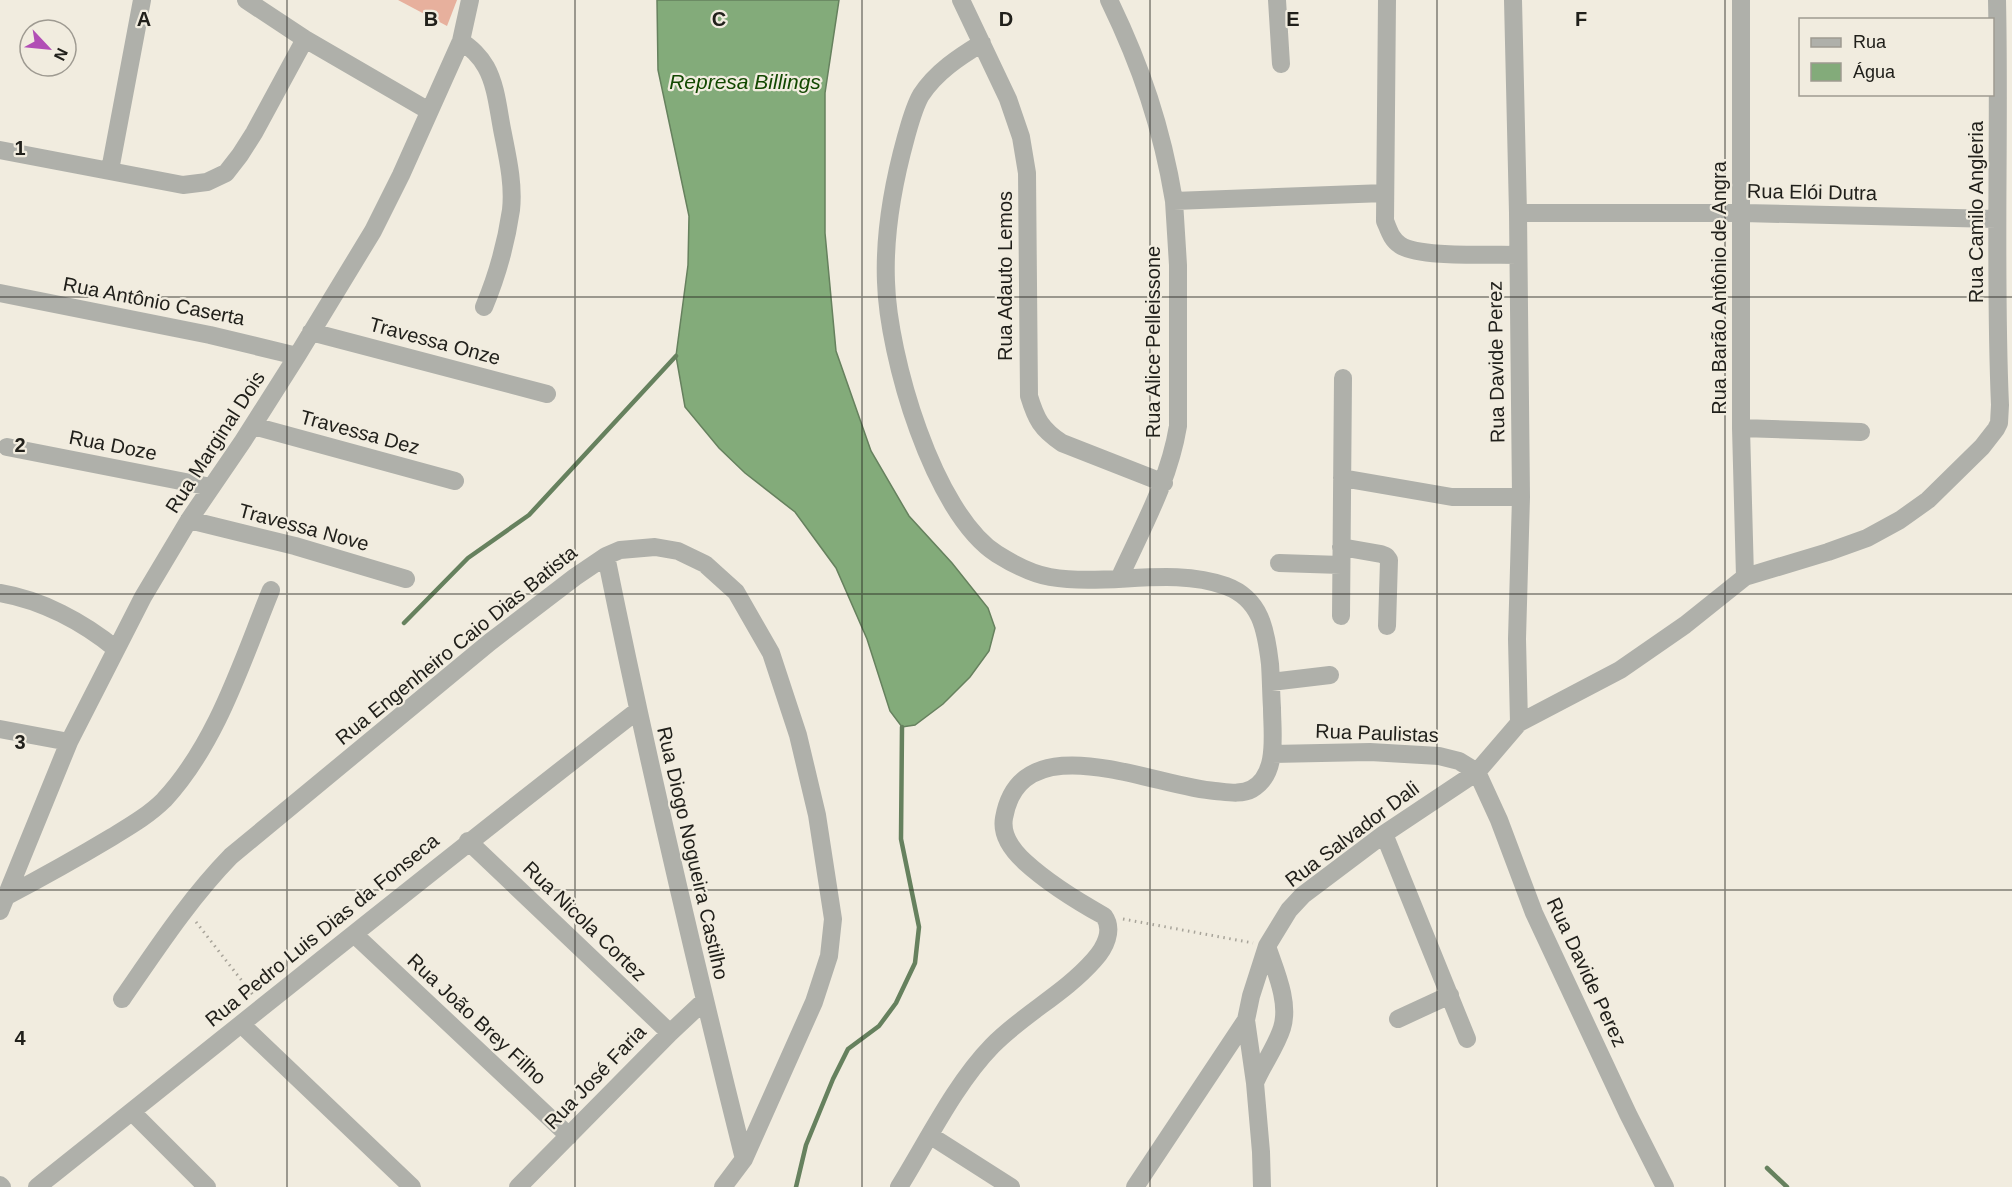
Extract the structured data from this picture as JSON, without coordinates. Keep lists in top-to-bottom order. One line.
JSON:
{"streets":{"street":["Rua Elói Dutra","Rua Camilo Angleria","Rua Adauto Lemos","Rua Barão Antônio de Angra","Rua Antônio Caserta","Travessa Onze","Rua Alice Pelleissone","Rua Davide Perez","Travessa Dez","Rua Marginal Dois","Rua Doze","Travessa Nove","Rua Engenheiro Caio Dias Batista","Rua Paulistas","Rua Salvador Dali","Rua Diogo Nogueira Castilho","Rua Nicola Cortez","Rua Pedro Luis Dias da Fonseca","Rua João Brey Filho","Rua José Faria"]},"crossings":[["Rua Elói Dutra","Rua Camilo Angleria"],["Rua Elói Dutra","Rua Barão Antônio de Angra"],["Rua Elói Dutra","Rua Davide Perez"],["Rua Camilo Angleria","Rua Barão Antônio de Angra"],["Rua Adauto Lemos","Rua Alice Pelleissone"],["Rua Antônio Caserta","Rua Marginal Dois"],["Travessa Onze","Rua Marginal Dois"],["Rua Davide Perez","Rua Paulistas"],["Rua Davide Perez","Rua Salvador Dali"],["Travessa Dez","Rua Marginal Dois"],["Rua Marginal Dois","Rua Doze"],["Rua Marginal Dois","Travessa Nove"],["Rua Engenheiro Caio Dias Batista","Rua Diogo Nogueira Castilho"],["Rua Paulistas","Rua Salvador Dali"],["Rua Diogo Nogueira Castilho","Rua Pedro Luis Dias da Fonseca"],["Rua Diogo Nogueira Castilho","Rua José Faria"],["Rua Nicola Cortez","Rua Pedro Luis Dias da Fonseca"],["Rua Nicola Cortez","Rua José Faria"],["Rua Pedro Luis Dias da Fonseca","Rua João Brey Filho"],["Rua João Brey Filho","Rua José Faria"]],"water":["Represa Billings"],"legend":["Rua","Água"],"north":"bottom right","grid":{"columns":["A","B","C","D","E","F"],"rows":["1","2","3","4"]}}
